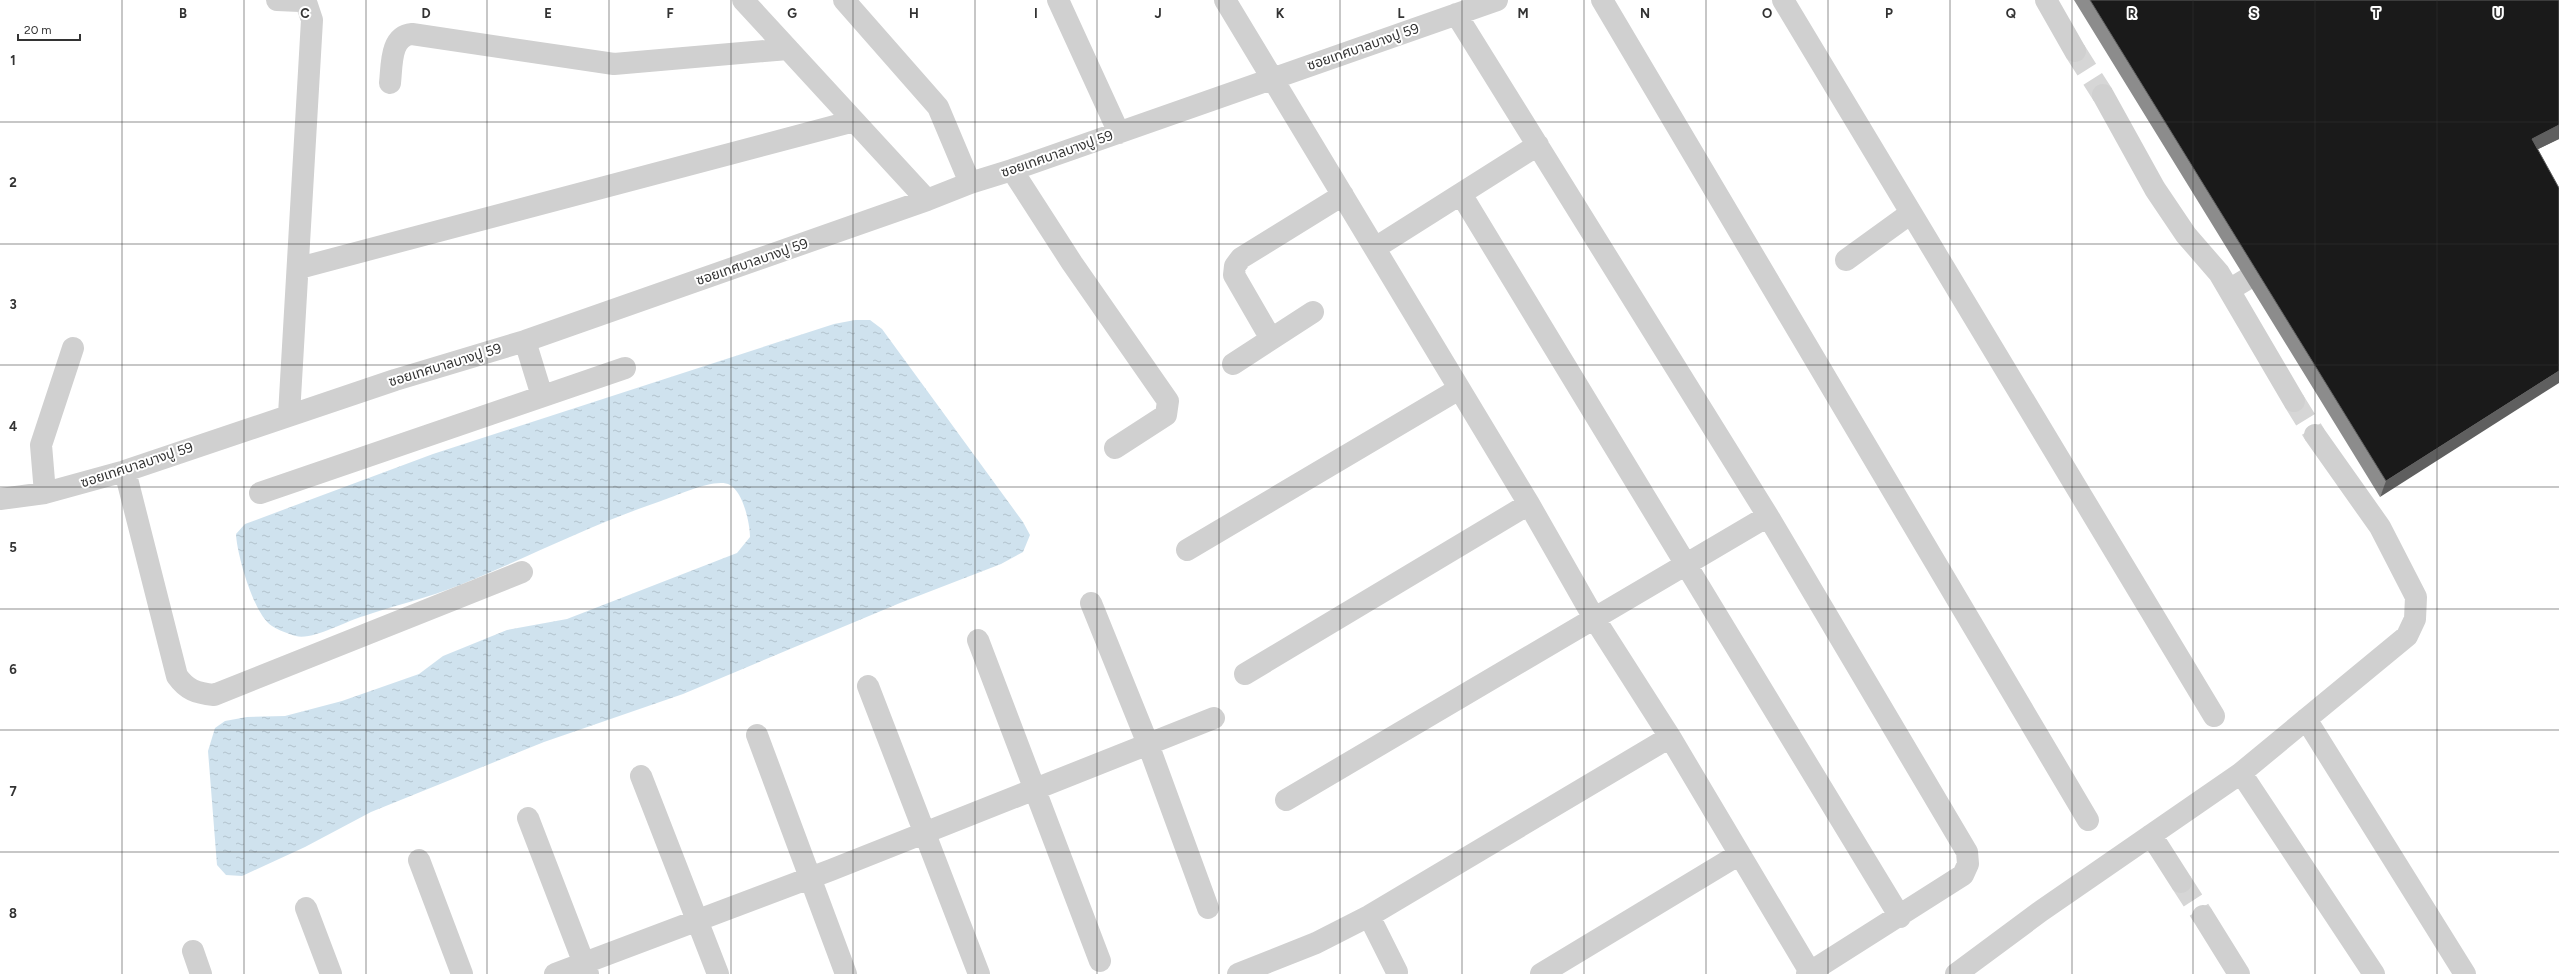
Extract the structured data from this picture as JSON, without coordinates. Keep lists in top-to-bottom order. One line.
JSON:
{"streets":{"street":["ซอยเทศบาลบางปู 59"]},"scale_bar":"20 m","grid":{"columns":["B","C","D","E","F","G","H","I","J","K","L","M","N","O","P","Q","R","S","T","U"],"rows":["1","2","3","4","5","6","7","8"]}}
